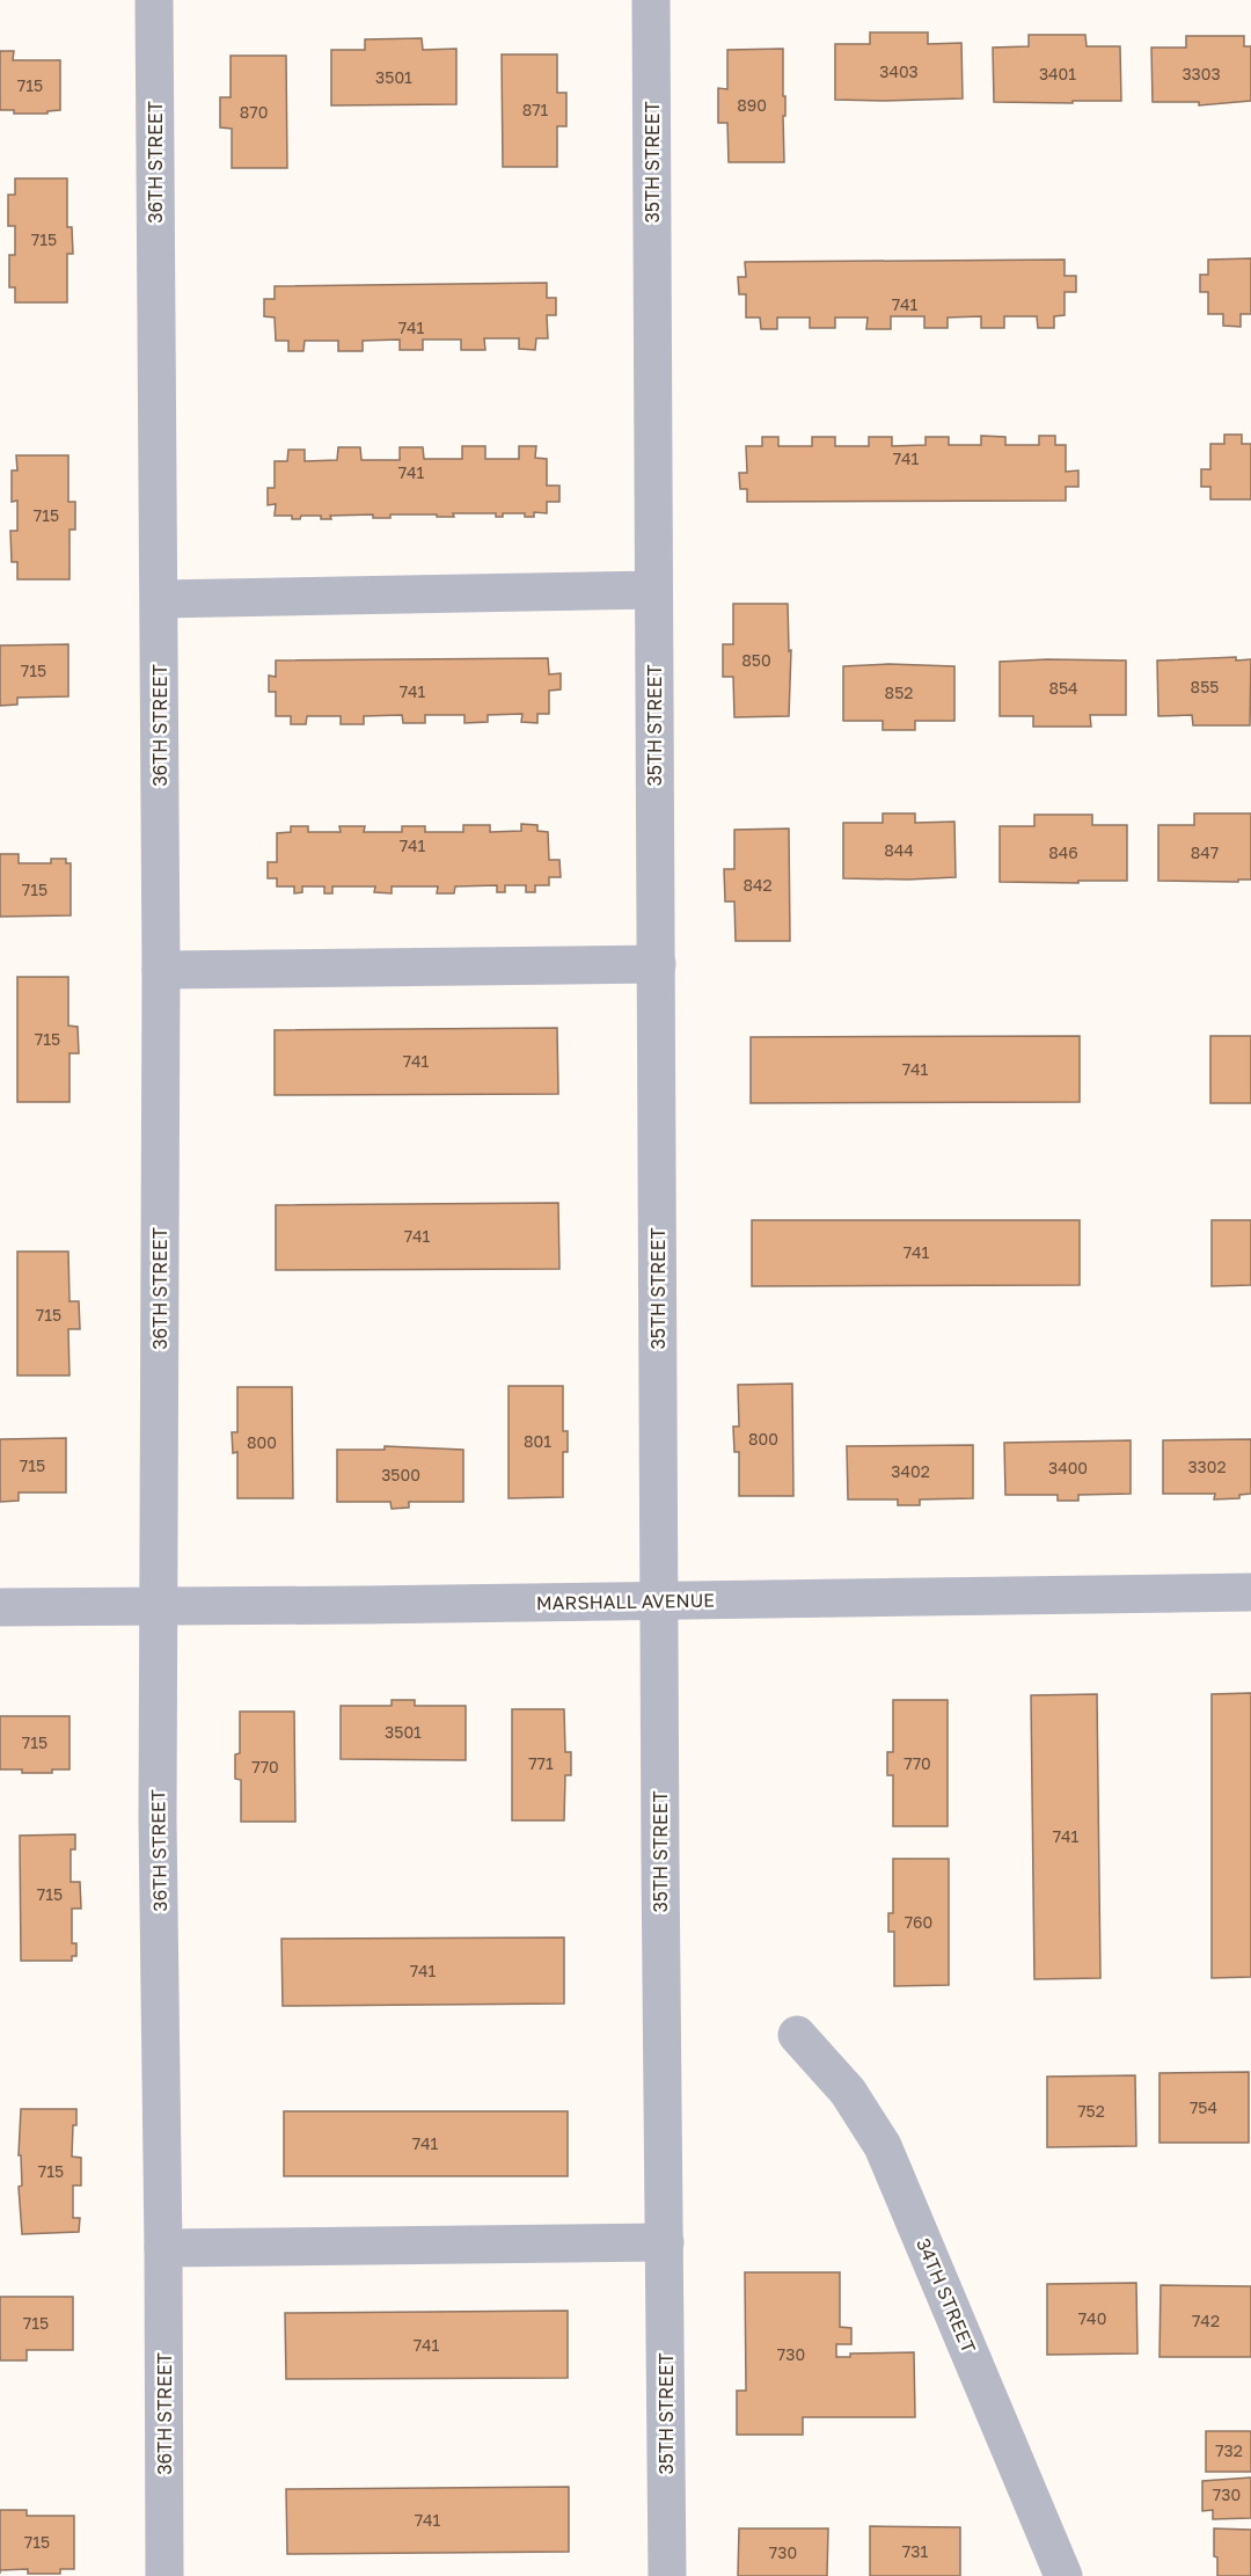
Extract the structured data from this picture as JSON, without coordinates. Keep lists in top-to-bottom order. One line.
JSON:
{"streets":{"street":["36TH STREET","35TH STREET","MARSHALL AVENUE","34TH STREET"]},"crossings":[["36TH STREET","MARSHALL AVENUE"],["35TH STREET","MARSHALL AVENUE"]],"house_numbers":["3403","3401","3303","3501","715","890","871","870","715","741","741","741","741","715","850","715","855","854","741","852","741","844","846","847","842","715","715","741","741","741","741","715","800","801","800","715","3302","3400","3402","3500","3501","715","771","770","770","741","715","760","741","754","752","741","715","740","742","715","741","730","732","730","741","715","731","730"]}
